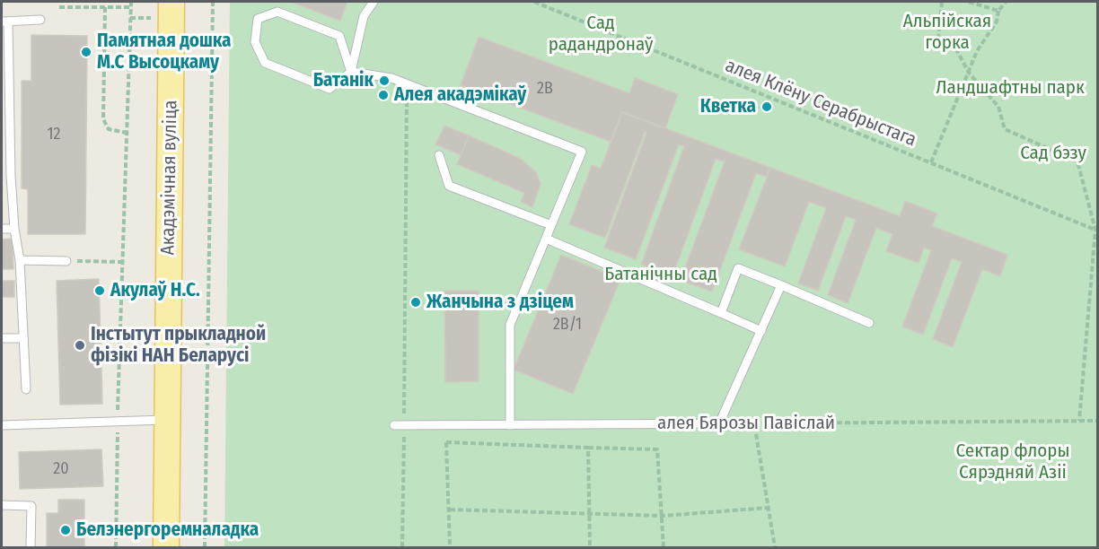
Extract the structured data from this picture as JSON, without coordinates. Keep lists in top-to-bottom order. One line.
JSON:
{"streets":{"main road":["Акадэмічная вуліца"],"lane":["алея Бярозы Павіслай"],"path":["алея Клёну Серабрыстага"]},"parks":["Альпійская горка","Сад радандронаў","Ландшафтны парк","Сад бэзу","Батанічны сад","Сектар флоры Сярэдняй Азіі"],"places":["Памятная дошка М.С Высоцкаму","Батанік","Алея акадэмікаў","Кветка","Акулаў Н.С.","Жанчына з дзіцем","Інстытут прыкладной фізікі НАН Беларусі","Белэнергоремналадка"],"house_numbers":["2В","12","2В/1","20"]}
